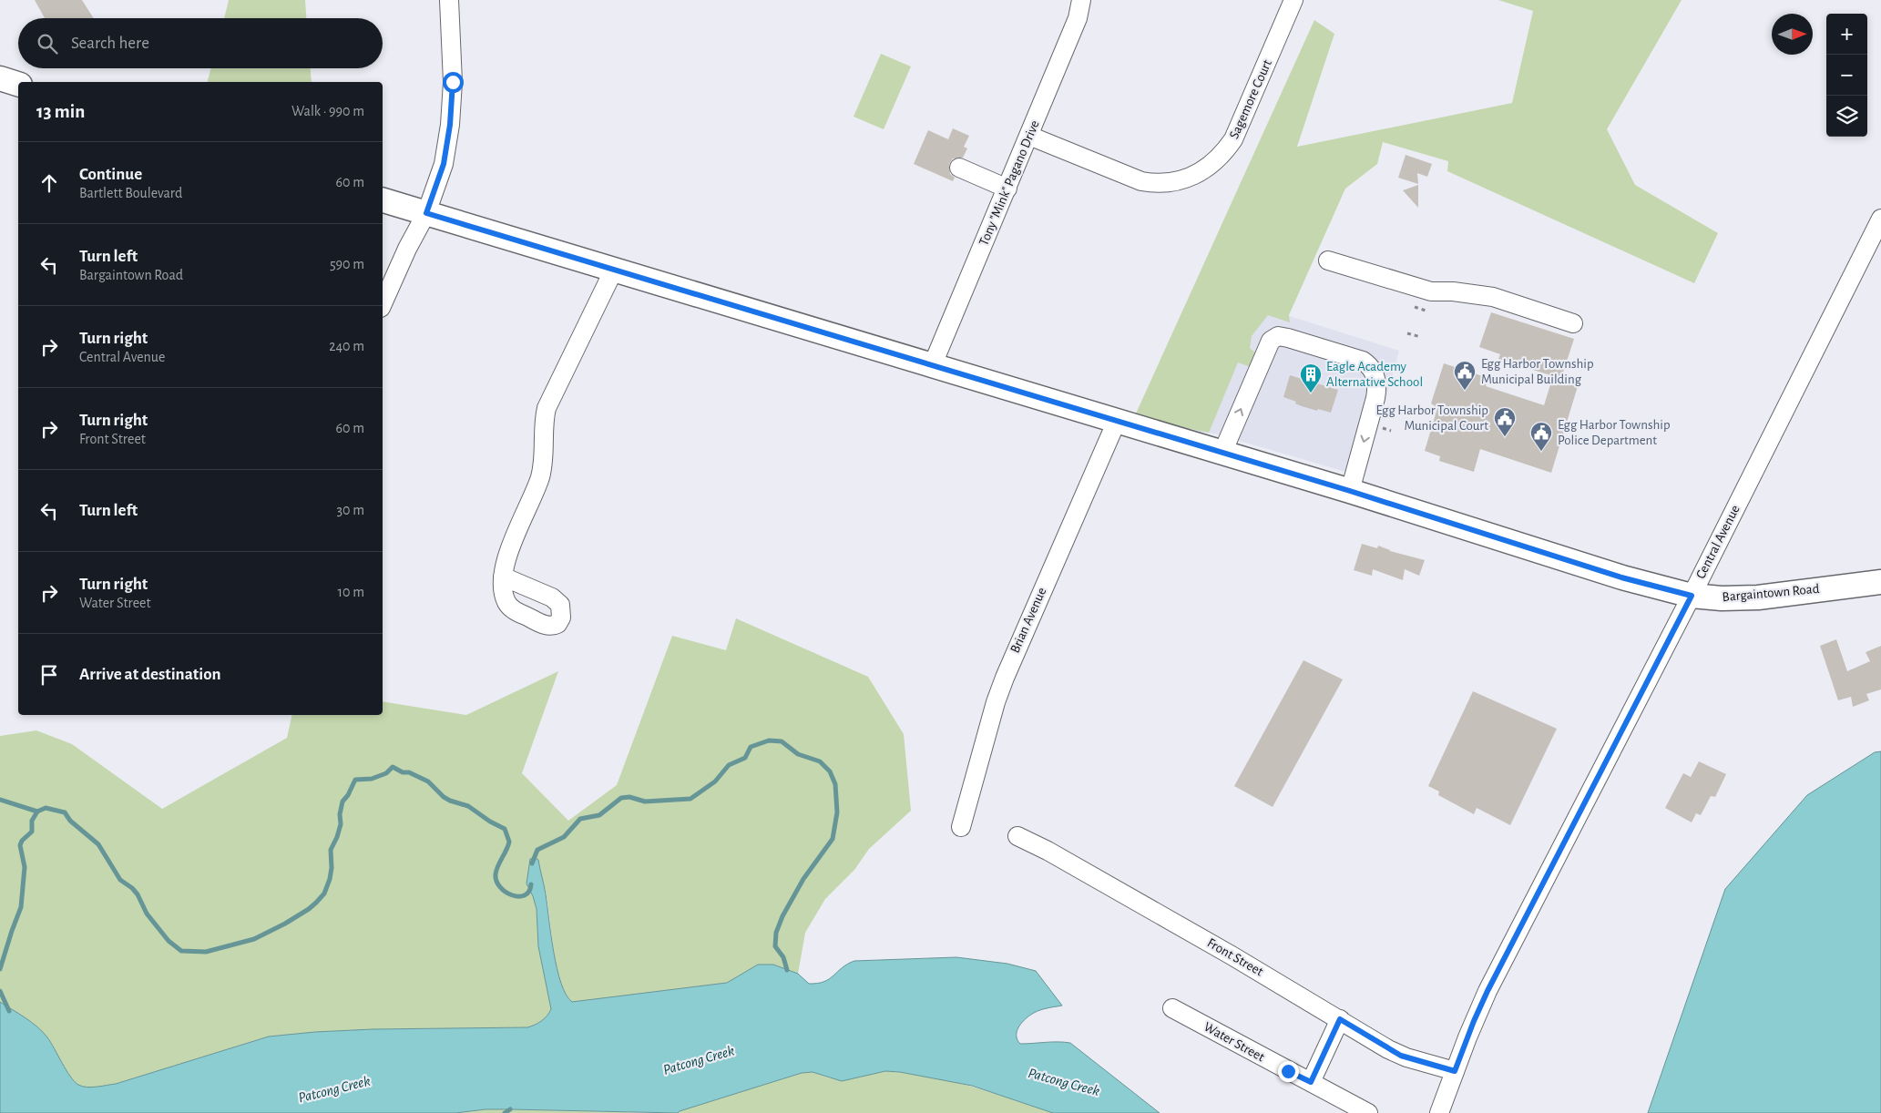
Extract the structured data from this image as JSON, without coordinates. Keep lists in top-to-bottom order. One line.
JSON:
{"streets":{"main road":["Bargaintown Road"],"street":["Sagemore Court","Tony \"Mink\" Pagano Drive","Central Avenue","Brian Avenue","Front Street","Water Street"]},"crossings":[["Sagemore Court","Tony \"Mink\" Pagano Drive"],["Tony \"Mink\" Pagano Drive","Bargaintown Road"],["Central Avenue","Bargaintown Road"],["Central Avenue","Front Street"],["Bargaintown Road","Brian Avenue"]],"water":["Patcong Creek"],"places":{"public building":["Egg Harbor Township Municipal Building","Egg Harbor Township Municipal Court","Egg Harbor Township Police Department"],"building":["Eagle Academy Alternative School"]},"north":"right","page":{"map_buttons":["+","−"],"search":"Search here","heading":["13 min","Walk · 990 m"],"list":[["Continue","Bartlett Boulevard","60 m"],["Turn left","Bargaintown Road","590 m"],["Turn right","Central Avenue","240 m"],["Turn right","Front Street","60 m"],["Turn left","30 m"],["Turn right","Water Street","10 m"],"Arrive at destination"]}}
